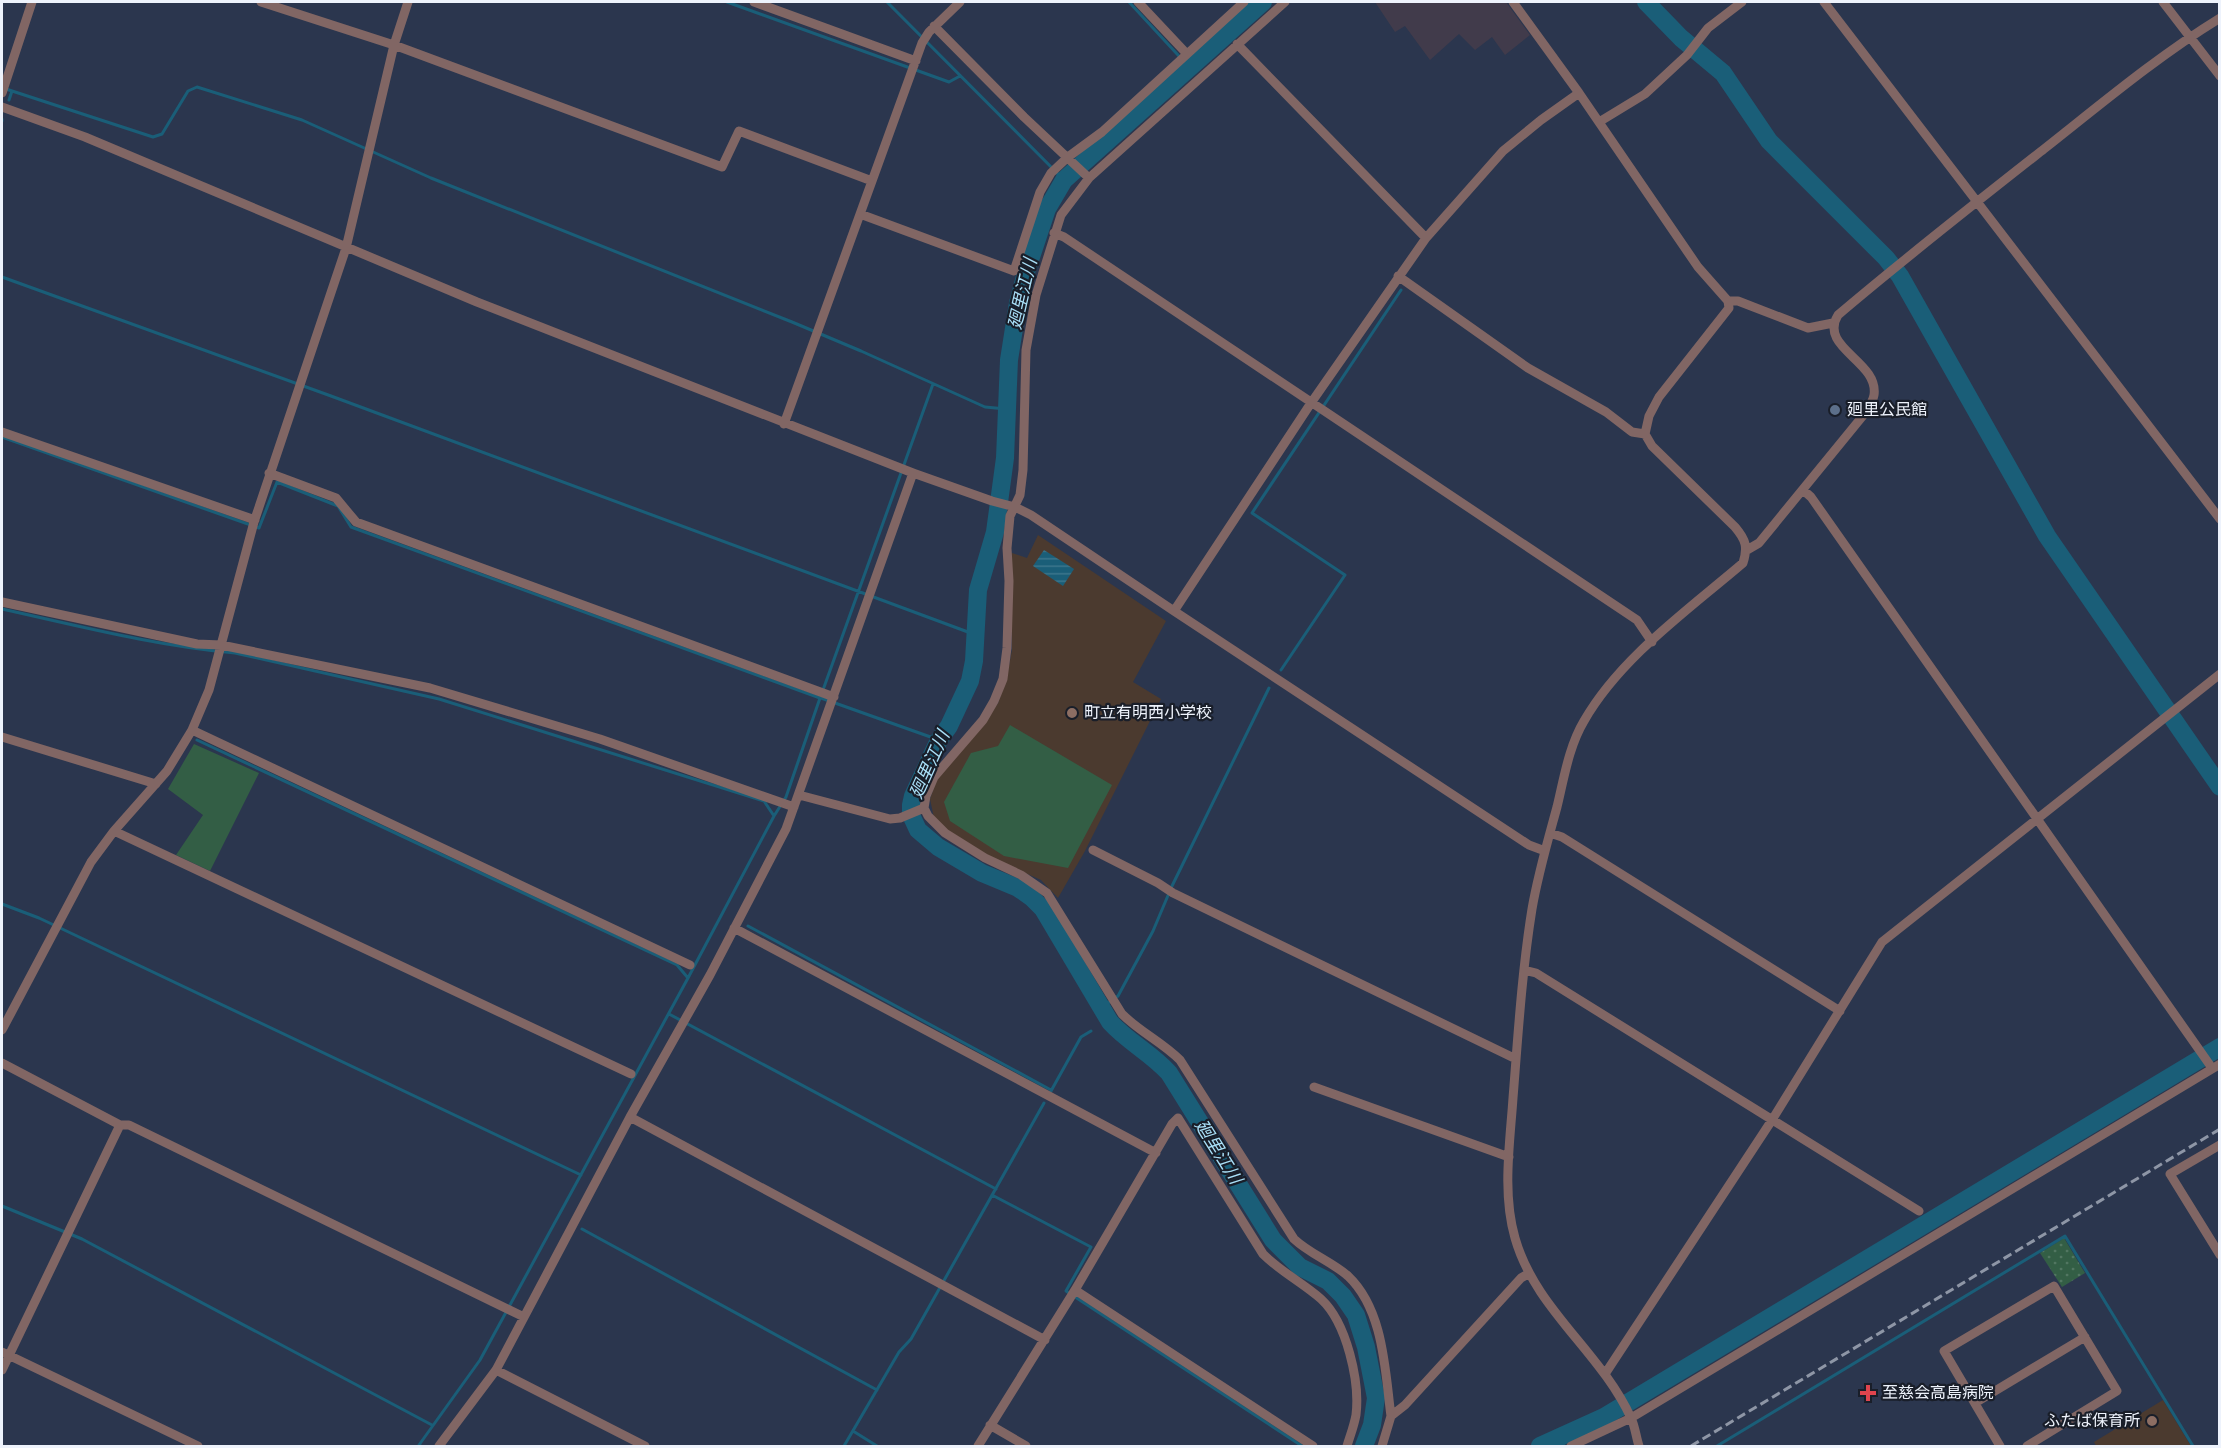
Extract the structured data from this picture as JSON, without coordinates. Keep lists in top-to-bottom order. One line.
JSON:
{"water":["廻里江川"],"places":{"other":["廻里公民館","町立有明西小学校","ふたば保育所"],"health":["至慈会高島病院"]}}
